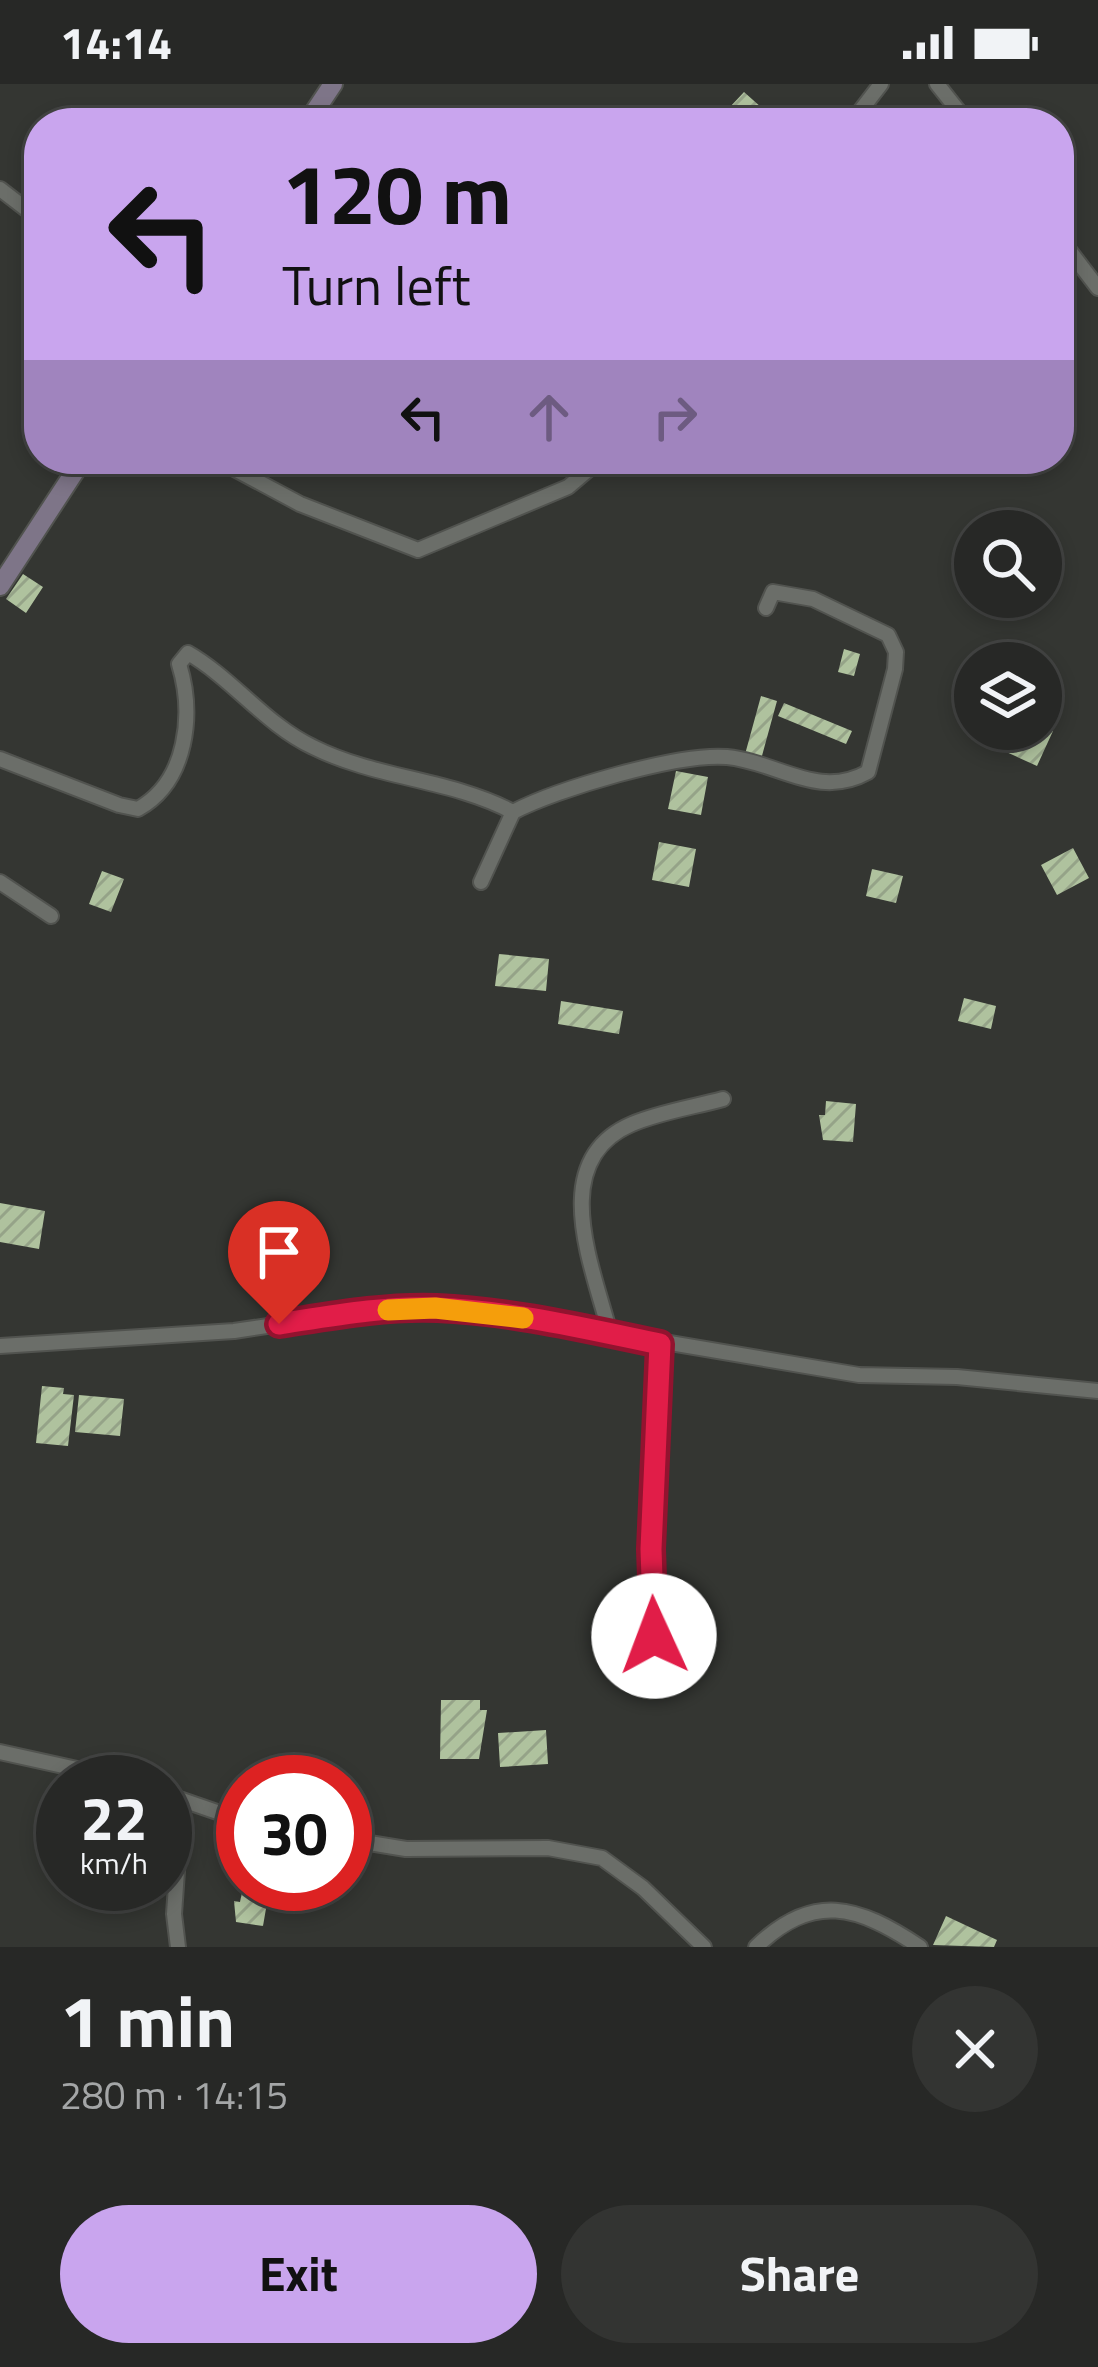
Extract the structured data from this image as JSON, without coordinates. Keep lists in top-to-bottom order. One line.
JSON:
{"page":{"status":"14:14","turn":["120 m","Turn left"],"speed":"22 km/h","limit":"30","heading":["1 min","280 m · 14:15"],"buttons":["Exit","Share"]}}
